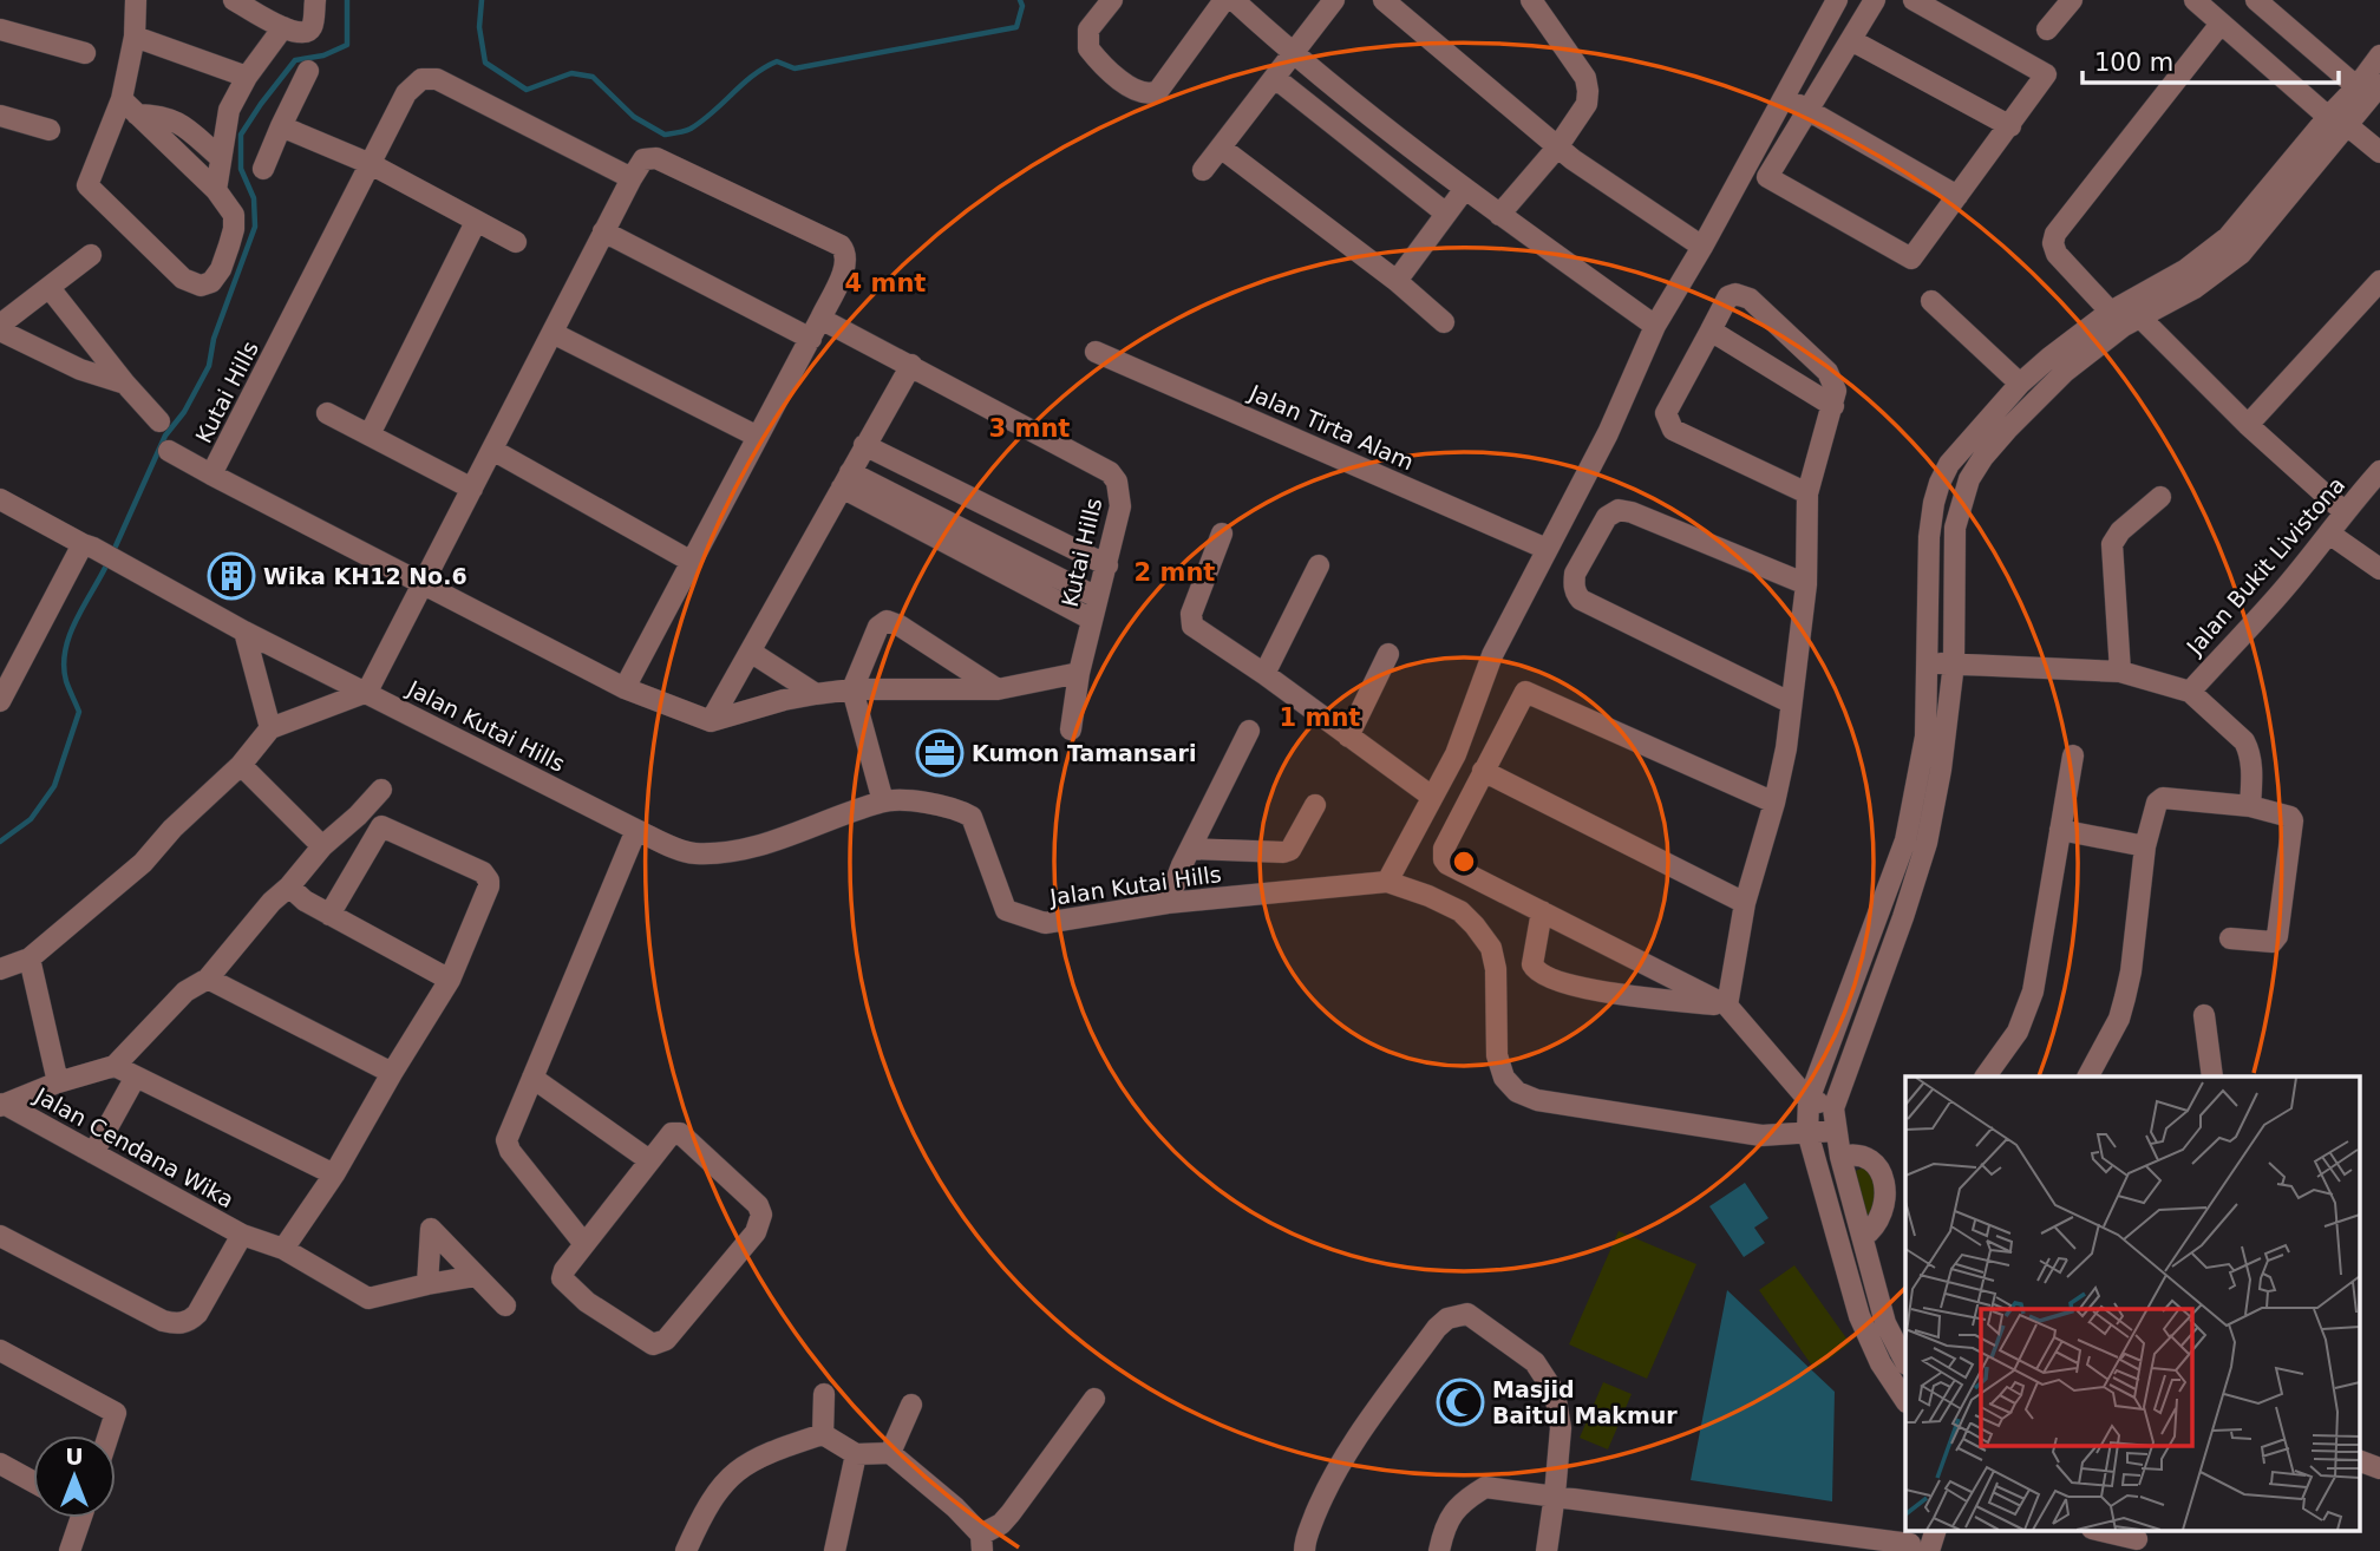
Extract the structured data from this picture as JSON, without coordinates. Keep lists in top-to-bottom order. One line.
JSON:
{"streets":{"street":["Kutai Hills","Jalan Tirta Alam","Jalan Bukit Livistona","Jalan Kutai Hills","Jalan Cendana Wika"]},"places":{"building":["Wika KH12 No.6"],"office":["Kumon Tamansari"],"mosque":["Masjid Baitul Makmur"]},"scale_bar":"100 m","north":"top","rings":["4 mnt","3 mnt","2 mnt","1 mnt"]}
